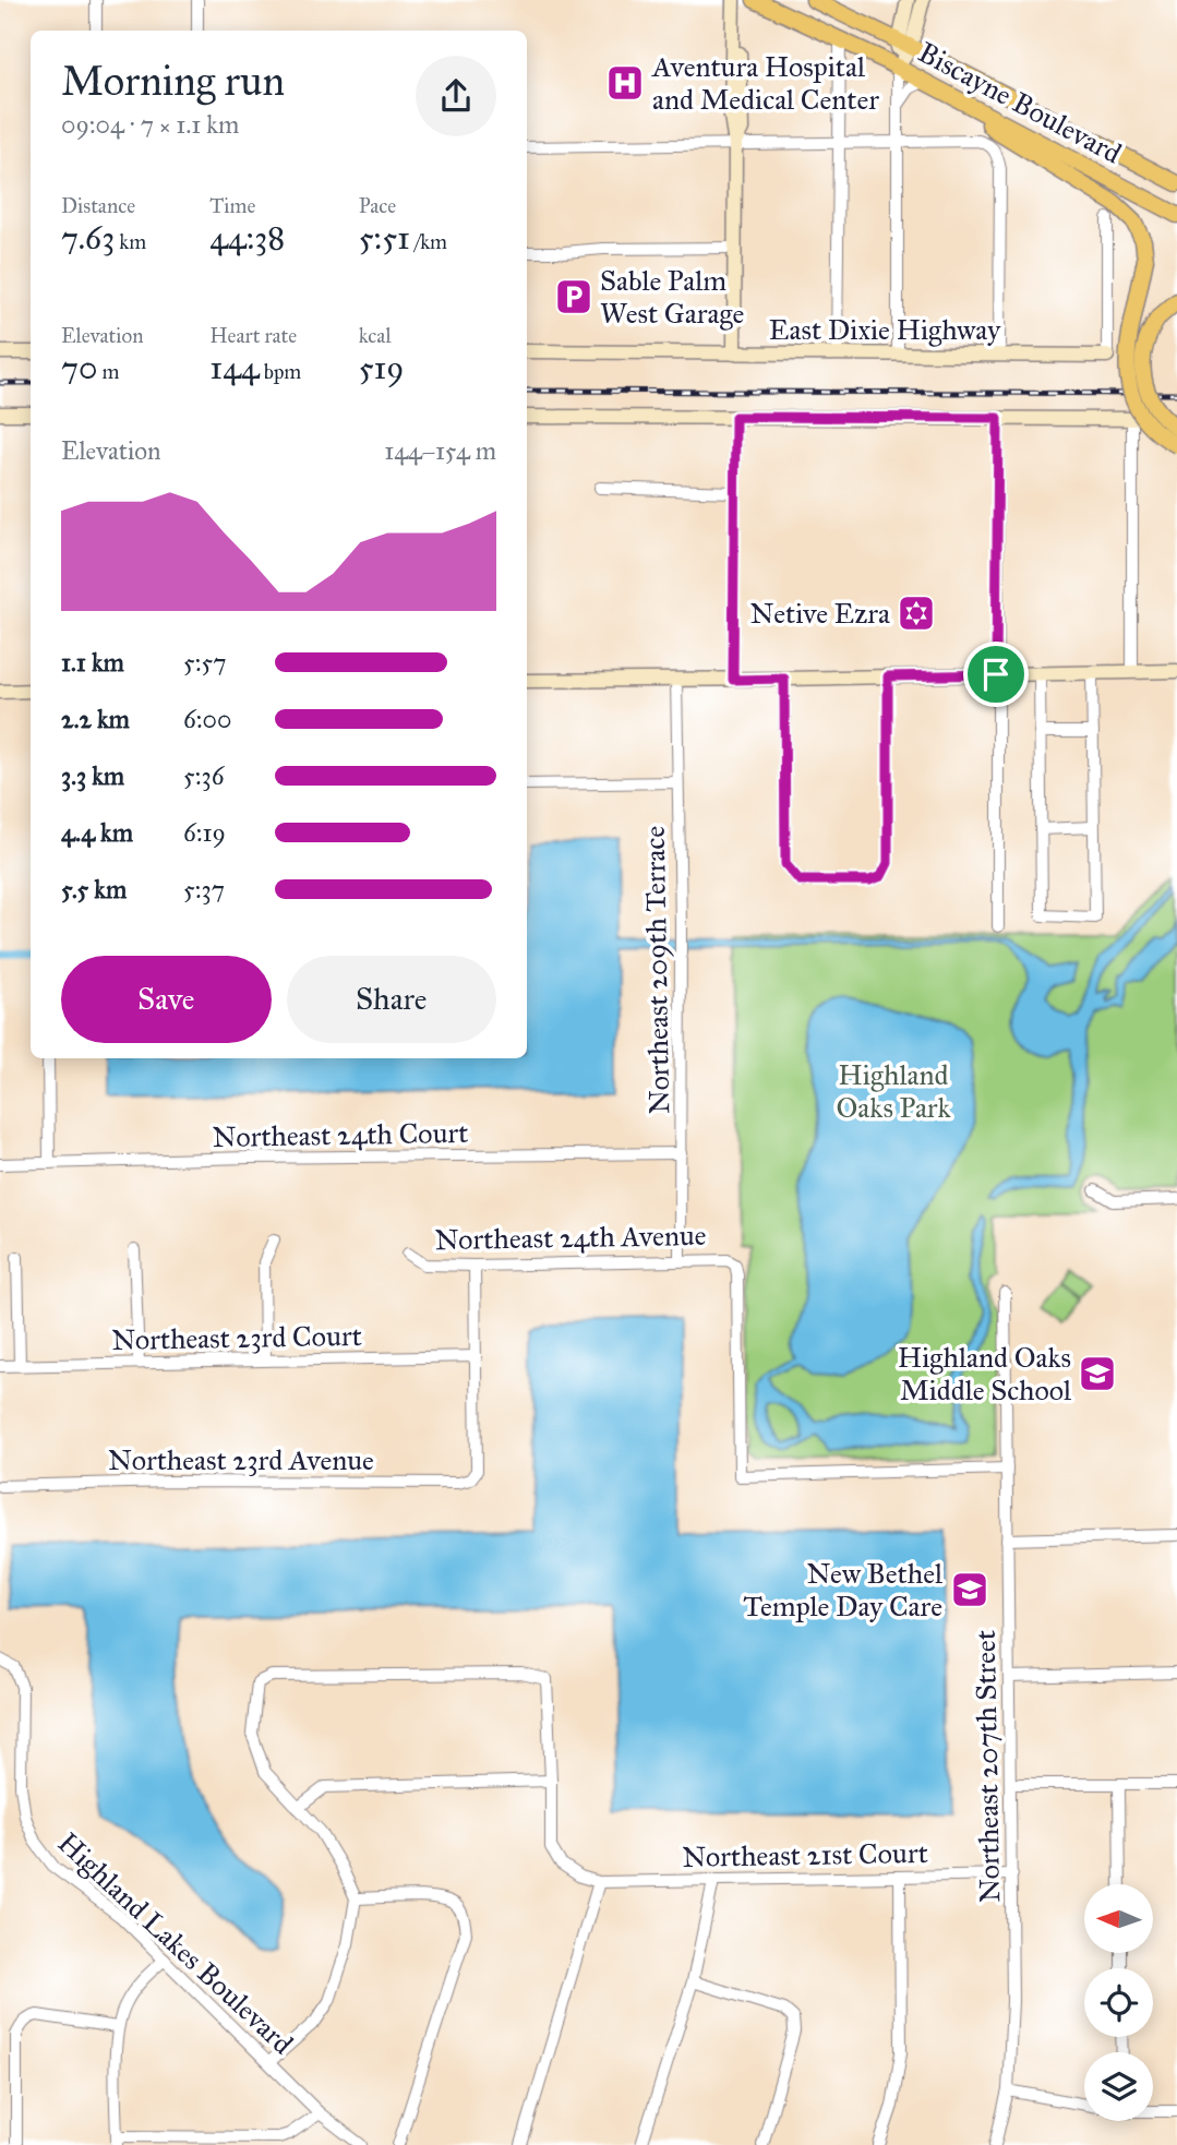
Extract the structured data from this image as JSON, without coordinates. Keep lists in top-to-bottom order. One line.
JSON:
{"streets":{"main road":["Biscayne Boulevard"],"street":["East Dixie Highway","Northeast 209th Terrace","Northeast 24th Court","Northeast 24th Avenue","Northeast 23rd Court","Northeast 23rd Avenue","Northeast 207th Street","Northeast 21st Court","Highland Lakes Boulevard"]},"crossings":[["Northeast 209th Terrace","Northeast 24th Court"],["Northeast 209th Terrace","Northeast 24th Avenue"],["Northeast 24th Avenue","Northeast 207th Street"],["Northeast 23rd Court","Northeast 23rd Avenue"],["Northeast 207th Street","Northeast 21st Court"]],"parks":["Highland Oaks Park"],"places":{"hospital":["Aventura Hospital and Medical Center"],"parking":["Sable Palm West Garage"],"synagogue":["Netive Ezra"],"school or university":["Highland Oaks Middle School","New Bethel Temple Day Care"]},"north":"left","page":{"heading":["Morning run","09:04 · 7 × 1.1 km"],"stats":[["Distance","7.63 km"],["Time","44:38"],["Pace","5:51 /km"],["Elevation","70 m"],["Heart rate","144 bpm"],["kcal","519"]],"chart":["Elevation","144–154 m"],"list":[{"name":"1.1 km","note":"5:57"},{"name":"2.2 km","note":"6:00"},{"name":"3.3 km","note":"5:36"},{"name":"4.4 km","note":"6:19"},{"name":"5.5 km","note":"5:37"}],"buttons":["Save","Share"]}}
